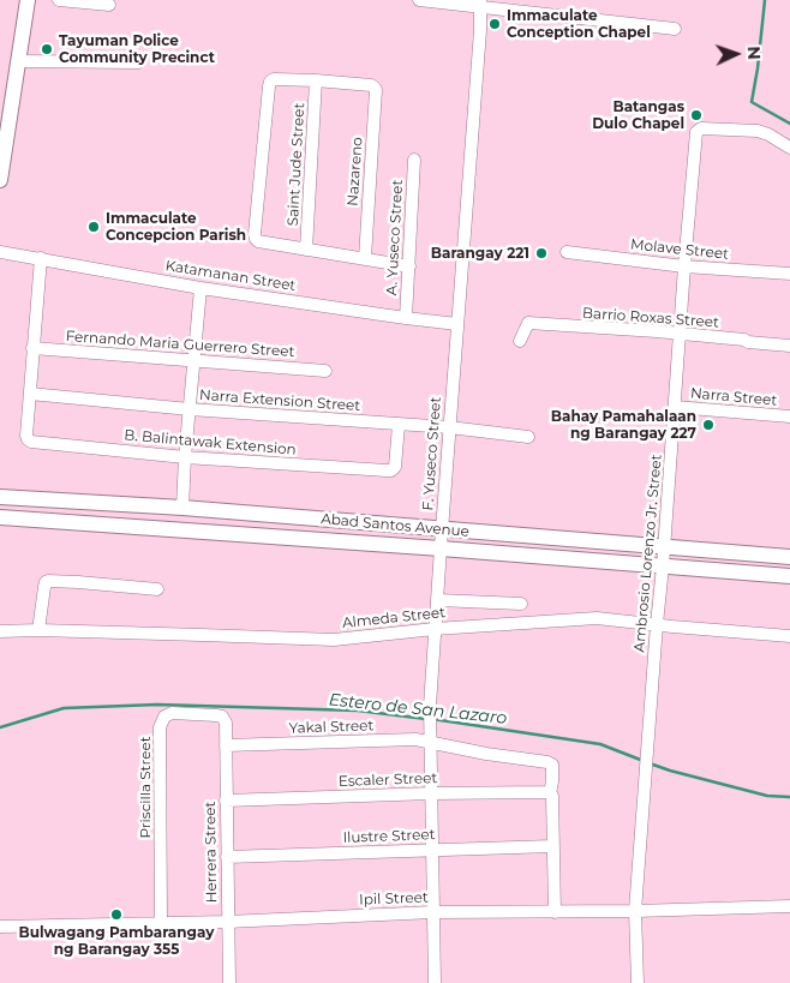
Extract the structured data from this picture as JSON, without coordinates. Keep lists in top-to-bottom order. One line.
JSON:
{"streets":{"main road":["Abad Santos Avenue"],"street":["Saint Jude Street","Nazareno","A. Yuseco Street","Molave Street","Katamanan Street","Barrio Roxas Street","Fernando Maria Guerrero Street","Narra Street","Narra Extension Street","B. Balintawak Extension","F. Yuseco Street","Ambrosio Lorenzo Jr. Street","Almeda Street","Yakal Street","Escaler Street","Priscilla Street","Ilustre Street","Herrera Street","Ipil Street"]},"crossings":[["Saint Jude Street","Nazareno"],["A. Yuseco Street","Katamanan Street"],["Molave Street","Ambrosio Lorenzo Jr. Street"],["Katamanan Street","F. Yuseco Street"],["Barrio Roxas Street","Ambrosio Lorenzo Jr. Street"],["Narra Street","Ambrosio Lorenzo Jr. Street"],["Narra Extension Street","B. Balintawak Extension"],["Narra Extension Street","F. Yuseco Street"],["F. Yuseco Street","Abad Santos Avenue"],["F. Yuseco Street","Almeda Street"],["F. Yuseco Street","Yakal Street"],["F. Yuseco Street","Escaler Street"],["F. Yuseco Street","Ilustre Street"],["F. Yuseco Street","Ipil Street"],["Abad Santos Avenue","Ambrosio Lorenzo Jr. Street"],["Ambrosio Lorenzo Jr. Street","Almeda Street"],["Ambrosio Lorenzo Jr. Street","Ipil Street"],["Yakal Street","Escaler Street"],["Yakal Street","Herrera Street"],["Escaler Street","Herrera Street"],["Priscilla Street","Herrera Street"],["Priscilla Street","Ipil Street"],["Ilustre Street","Herrera Street"],["Herrera Street","Ipil Street"]],"water":["Estero de San Lazaro"],"places":["Immaculate Conception Chapel","Tayuman Police Community Precinct","Batangas Dulo Chapel","Immaculate Concepcion Parish","Barangay 221","Bahay Pamahalaan ng Barangay 227","Bulwagang Pambarangay ng Barangay 355"],"north":"right"}
